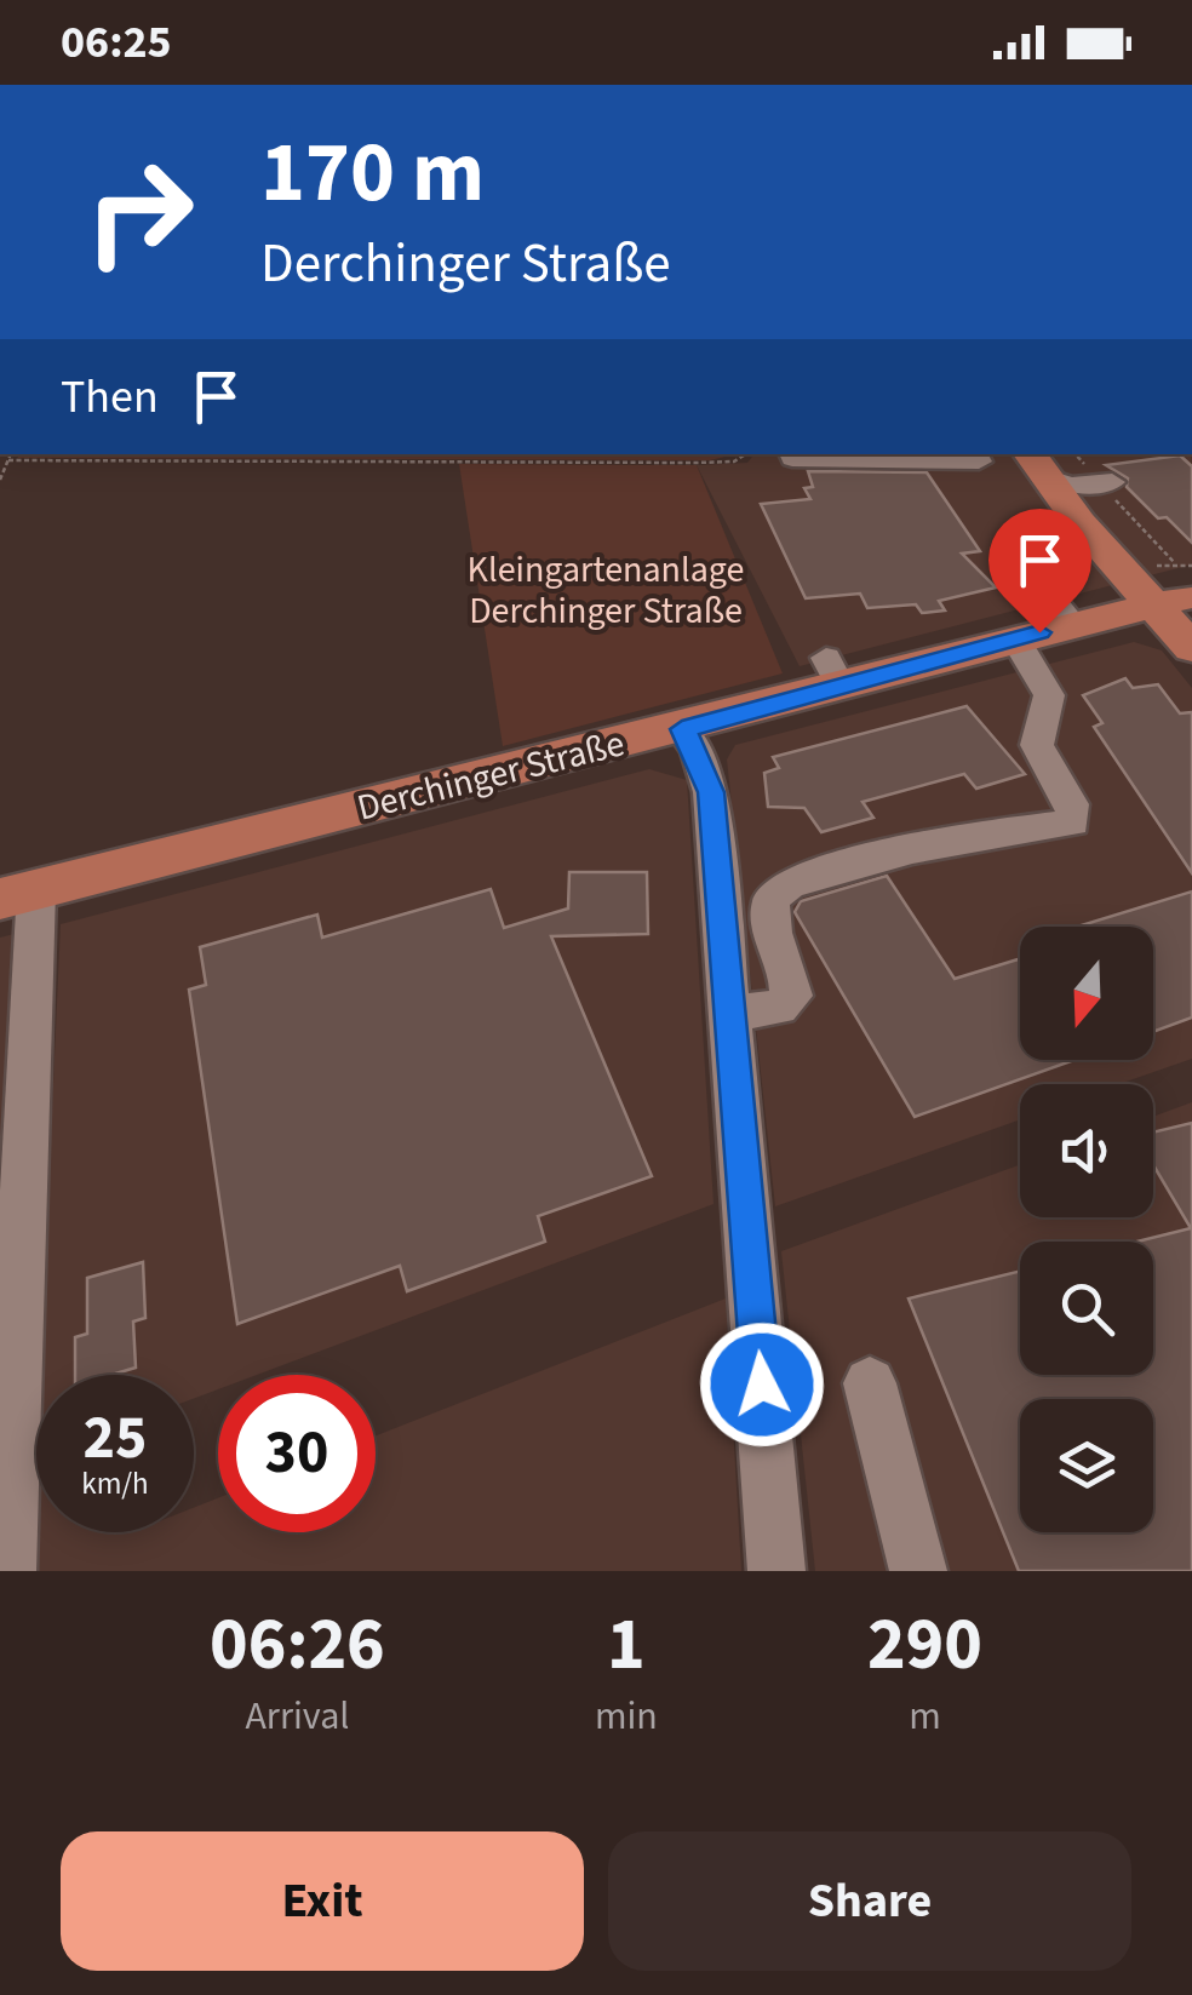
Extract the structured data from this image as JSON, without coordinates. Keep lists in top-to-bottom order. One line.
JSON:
{"streets":{"main road":["Derchinger Straße"]},"parks":["Kleingartenanlage Derchinger Straße"],"north":"bottom","page":{"status":"06:25","turn":["170 m","Derchinger Straße"],"then":"Then","speed":"25 km/h","limit":"30","eta":["06:26","Arrival","1","min","290","m"],"buttons":["Exit","Share"]}}
